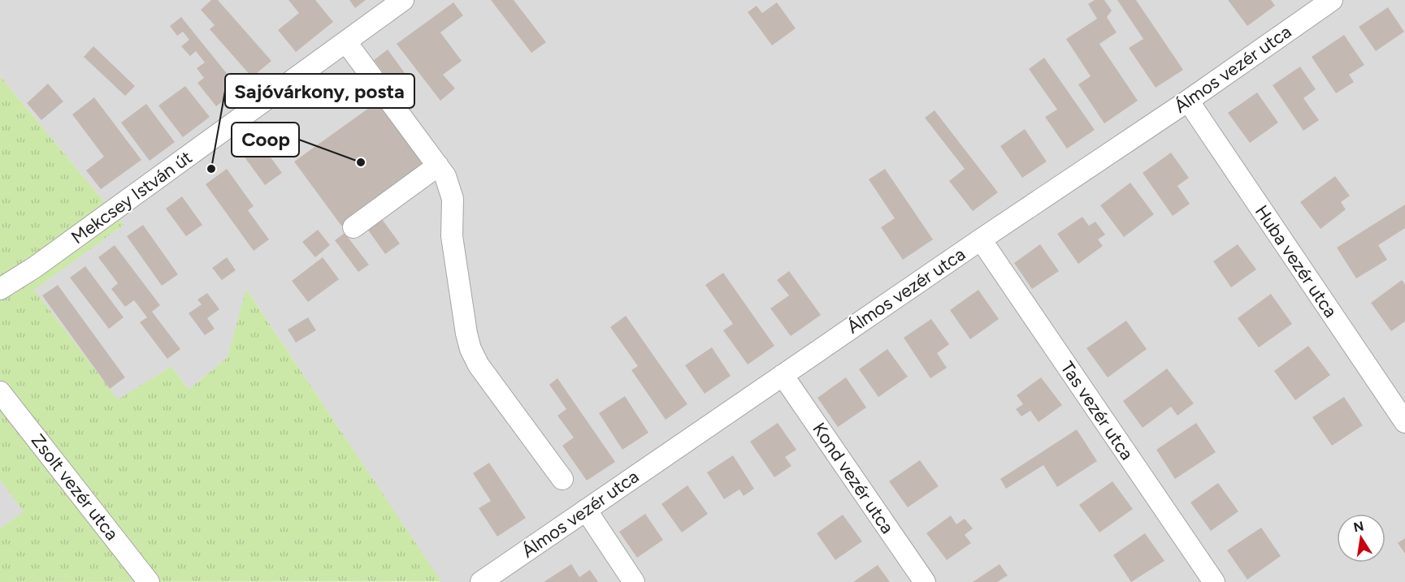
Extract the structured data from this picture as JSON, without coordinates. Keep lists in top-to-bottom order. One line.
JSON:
{"streets":{"street":["Álmos vezér utca","Mekcsey István út","Huba vezér utca","Tas vezér utca","Kond vezér utca","Zsolt vezér utca"]},"crossings":[["Álmos vezér utca","Huba vezér utca"],["Álmos vezér utca","Tas vezér utca"],["Álmos vezér utca","Kond vezér utca"]],"places":["Coop","Sajóvárkony, posta"],"north":"top"}
